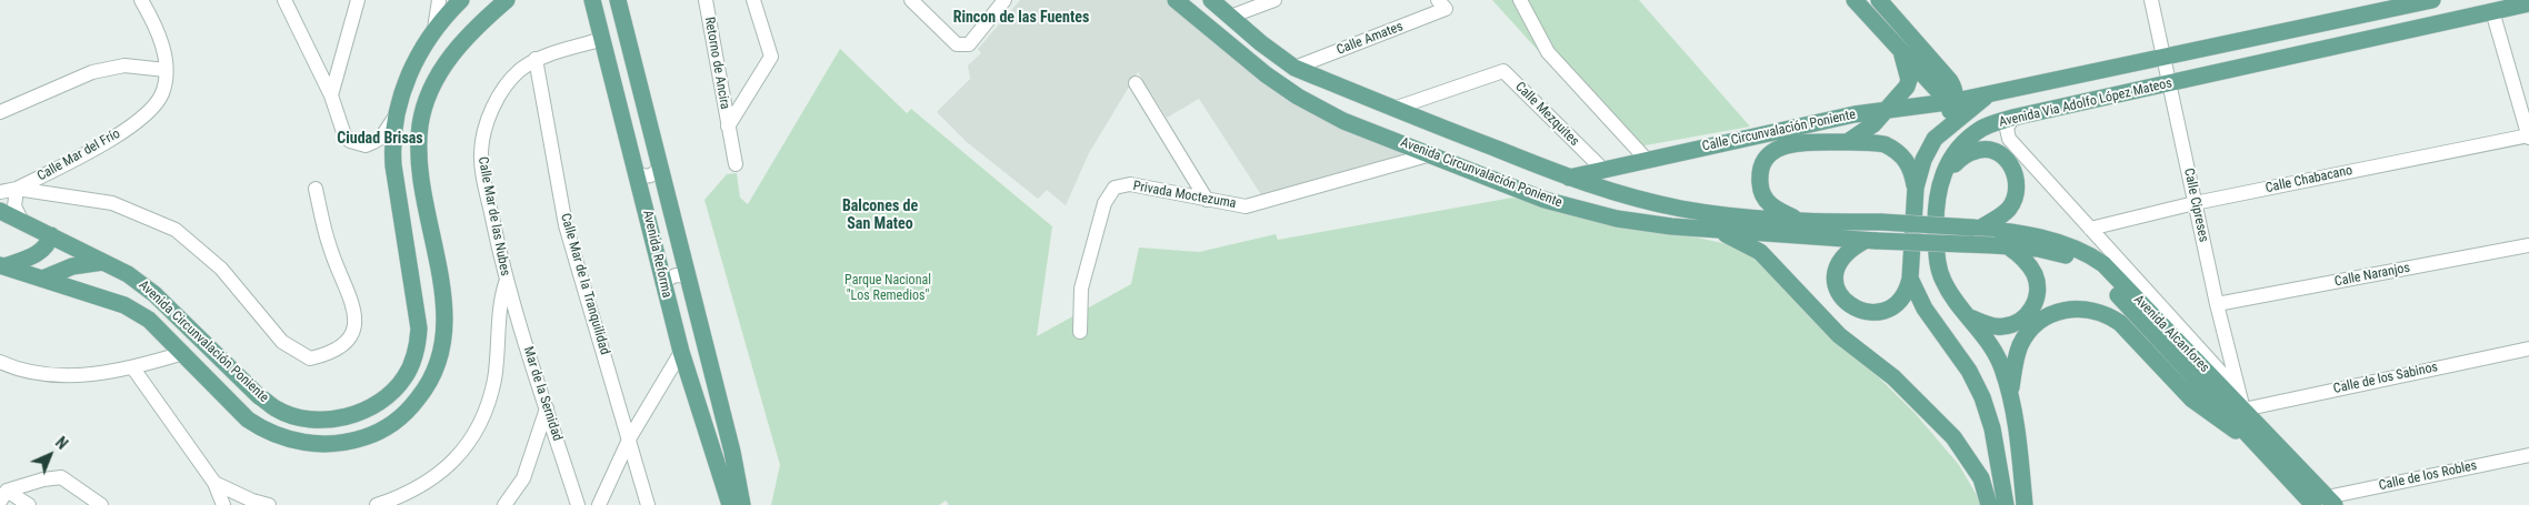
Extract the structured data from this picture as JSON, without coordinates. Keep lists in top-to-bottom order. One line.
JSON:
{"streets":{"main road":["Avenida Via Adolfo López Mateos","Calle Circunvalación Poniente","Avenida Circunvalación Poniente","Avenida Reforma","Avenida Alcanfores"],"street":["Calle Amates","Retorno de Ancira","Calle Mezquites","Calle Mar del Frío","Calle Chabacano","Privada Moctezuma","Calle Cipreses","Calle Mar de las Nubes","Calle Naranjos","Calle Mar de la Tranquilidad","Calle de los Sabinos","Mar de la Sernidad","Calle de los Robles"]},"crossings":[["Calle Amates","Avenida Circunvalación Poniente"],["Avenida Via Adolfo López Mateos","Calle Circunvalación Poniente"],["Avenida Via Adolfo López Mateos","Calle Cipreses"],["Avenida Via Adolfo López Mateos","Avenida Alcanfores"],["Calle Mezquites","Calle Circunvalación Poniente"],["Calle Mezquites","Avenida Circunvalación Poniente"],["Calle Circunvalación Poniente","Avenida Circunvalación Poniente"],["Avenida Circunvalación Poniente","Privada Moctezuma"],["Avenida Circunvalación Poniente","Avenida Alcanfores"],["Calle Chabacano","Calle Cipreses"],["Calle Chabacano","Avenida Alcanfores"],["Calle Cipreses","Calle Naranjos"],["Calle Cipreses","Avenida Alcanfores"],["Calle Cipreses","Calle de los Sabinos"],["Calle Mar de las Nubes","Avenida Reforma"],["Calle Mar de las Nubes","Calle Mar de la Tranquilidad"],["Calle Mar de las Nubes","Mar de la Sernidad"],["Avenida Alcanfores","Calle de los Sabinos"],["Avenida Alcanfores","Calle de los Robles"]],"districts":["Rincon de las Fuentes","Ciudad Brisas","Balcones de San Mateo"],"parks":["Parque Nacional \"Los Remedios\""],"north":"top right"}
